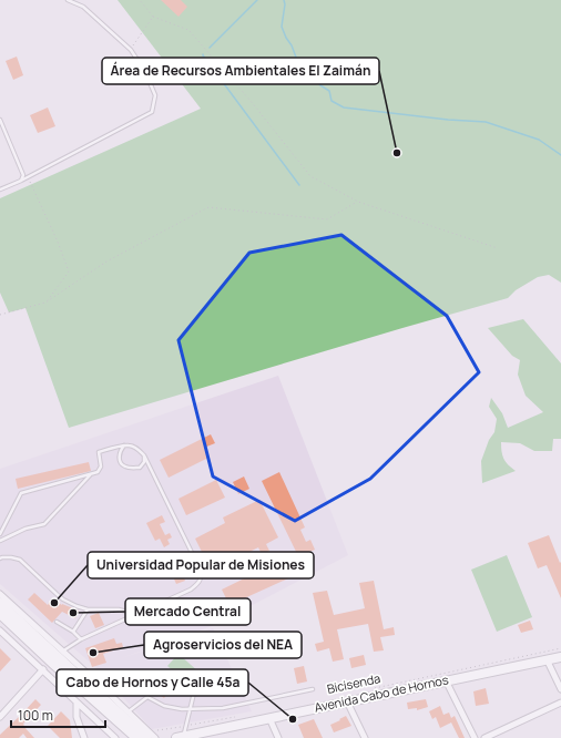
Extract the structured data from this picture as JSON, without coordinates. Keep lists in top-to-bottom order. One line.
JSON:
{"streets":{"main road":["Avenida Cabo de Hornos"],"path":["Bicisenda"]},"places":["Área de Recursos Ambientales El Zaimán","Universidad Popular de Misiones","Mercado Central","Agroservicios del NEA","Cabo de Hornos y Calle 45a"],"scale_bar":"100 m"}
